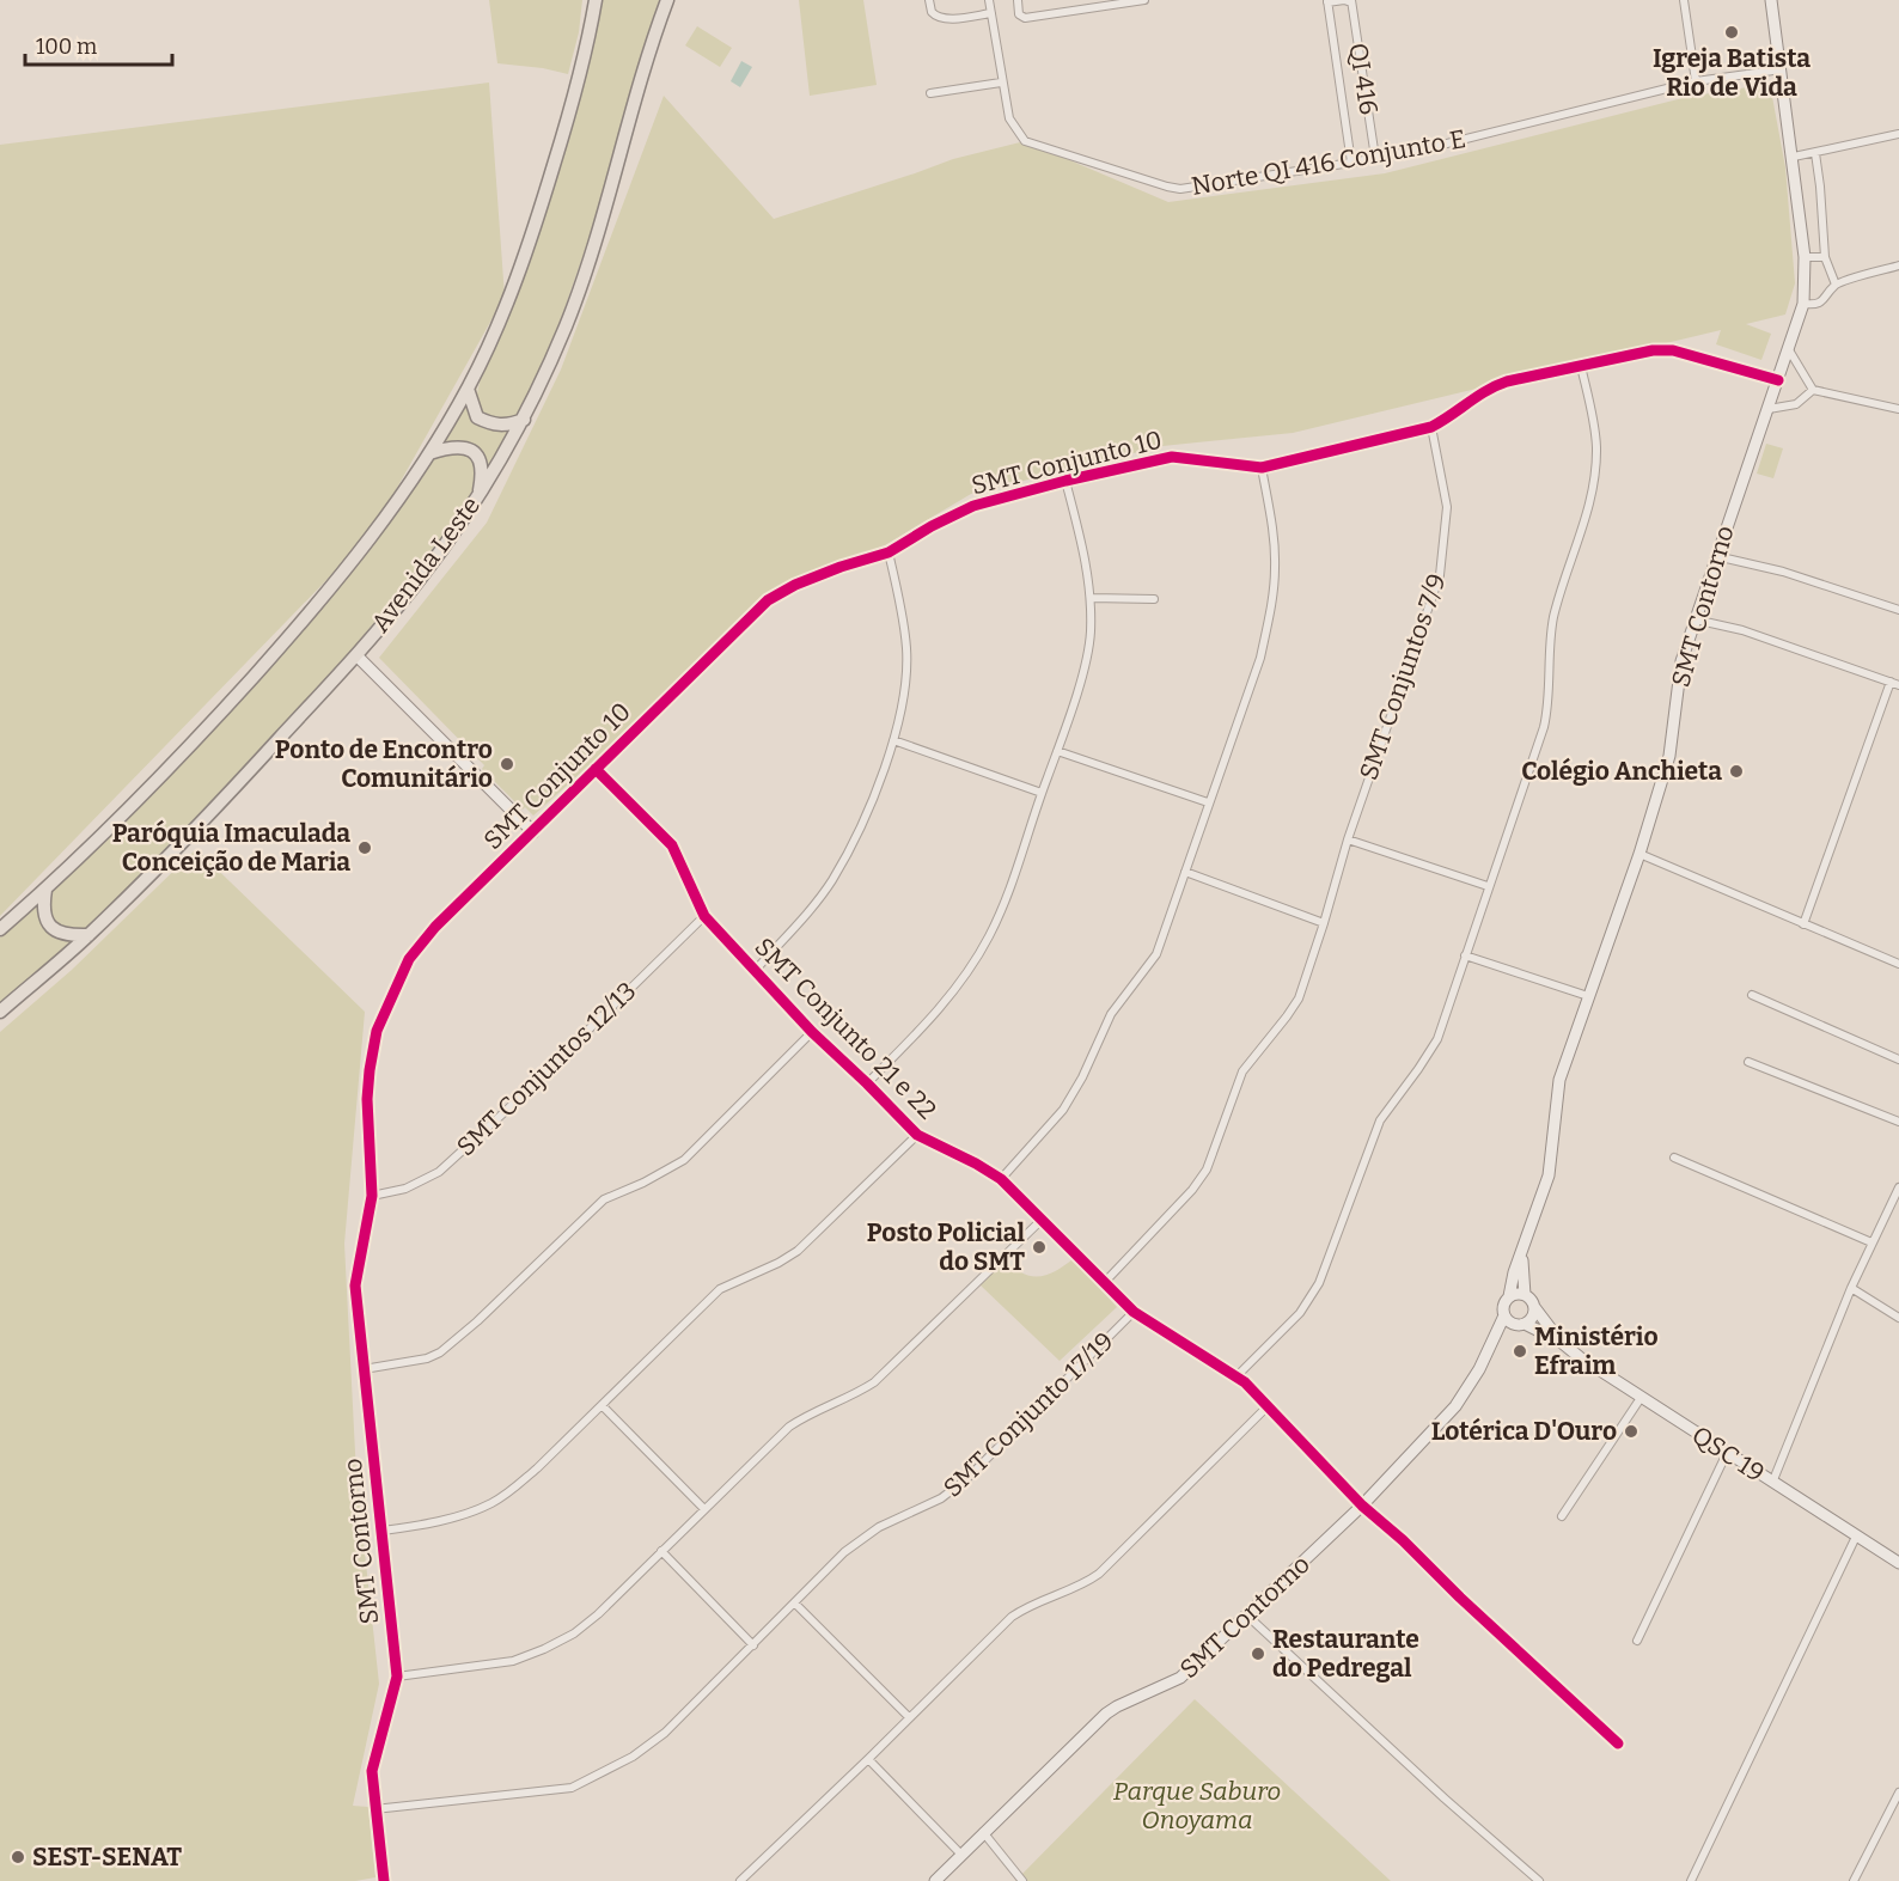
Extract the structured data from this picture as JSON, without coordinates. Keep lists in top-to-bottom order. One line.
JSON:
{"streets":{"main road":["Avenida Leste"],"street":["QI 416","Norte QI 416 Conjunto E","SMT Conjunto 10","SMT Contorno","SMT Conjuntos 7/9","SMT Conjunto 21 e 22","SMT Conjuntos 12/13","SMT Conjunto 17/19","QSC 19"]},"crossings":[["QI 416","Norte QI 416 Conjunto E"],["Norte QI 416 Conjunto E","SMT Contorno"],["SMT Conjunto 10","SMT Contorno"],["SMT Conjunto 10","SMT Conjuntos 7/9"],["SMT Conjunto 10","SMT Conjunto 21 e 22"],["SMT Conjunto 10","SMT Conjuntos 12/13"],["SMT Contorno","SMT Conjunto 21 e 22"],["SMT Contorno","SMT Conjuntos 12/13"],["SMT Contorno","SMT Conjunto 17/19"],["SMT Contorno","QSC 19"],["SMT Conjuntos 7/9","SMT Conjunto 21 e 22"],["SMT Conjunto 21 e 22","SMT Conjuntos 12/13"],["SMT Conjunto 21 e 22","SMT Conjunto 17/19"]],"parks":["Parque Saburo Onoyama"],"places":["Igreja Batista Rio de Vida","Ponto de Encontro Comunitário","Colégio Anchieta","Paróquia Imaculada Conceição de Maria","Posto Policial do SMT","Ministério Efraim","Lotérica D'Ouro","Restaurante do Pedregal","SEST-SENAT"],"scale_bar":"100 m"}
